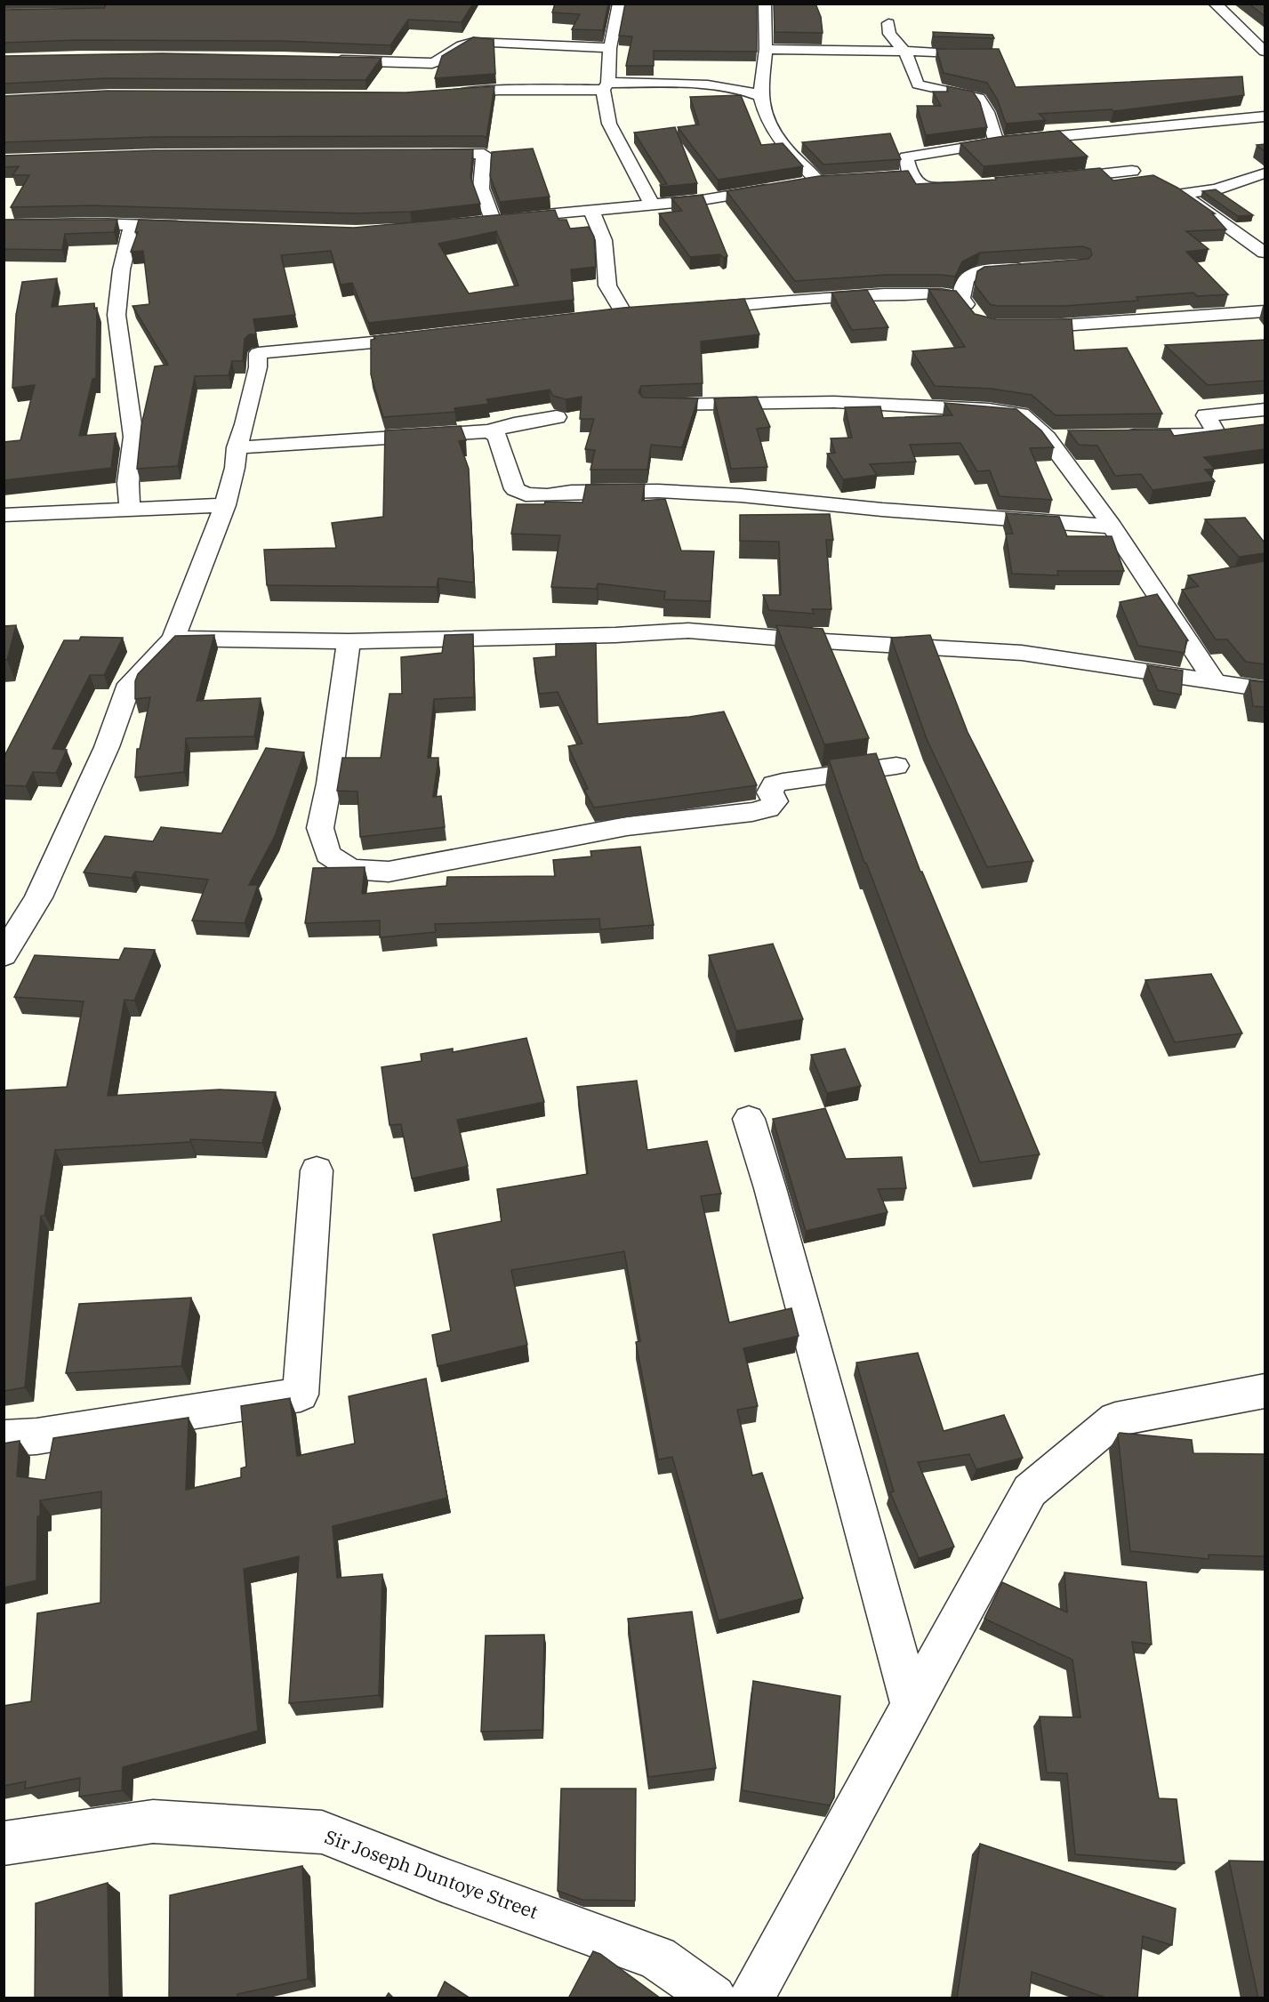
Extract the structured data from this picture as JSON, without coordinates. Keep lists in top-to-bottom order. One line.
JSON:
{"streets":{"street":["Sir Joseph Duntoye Street"]}}
